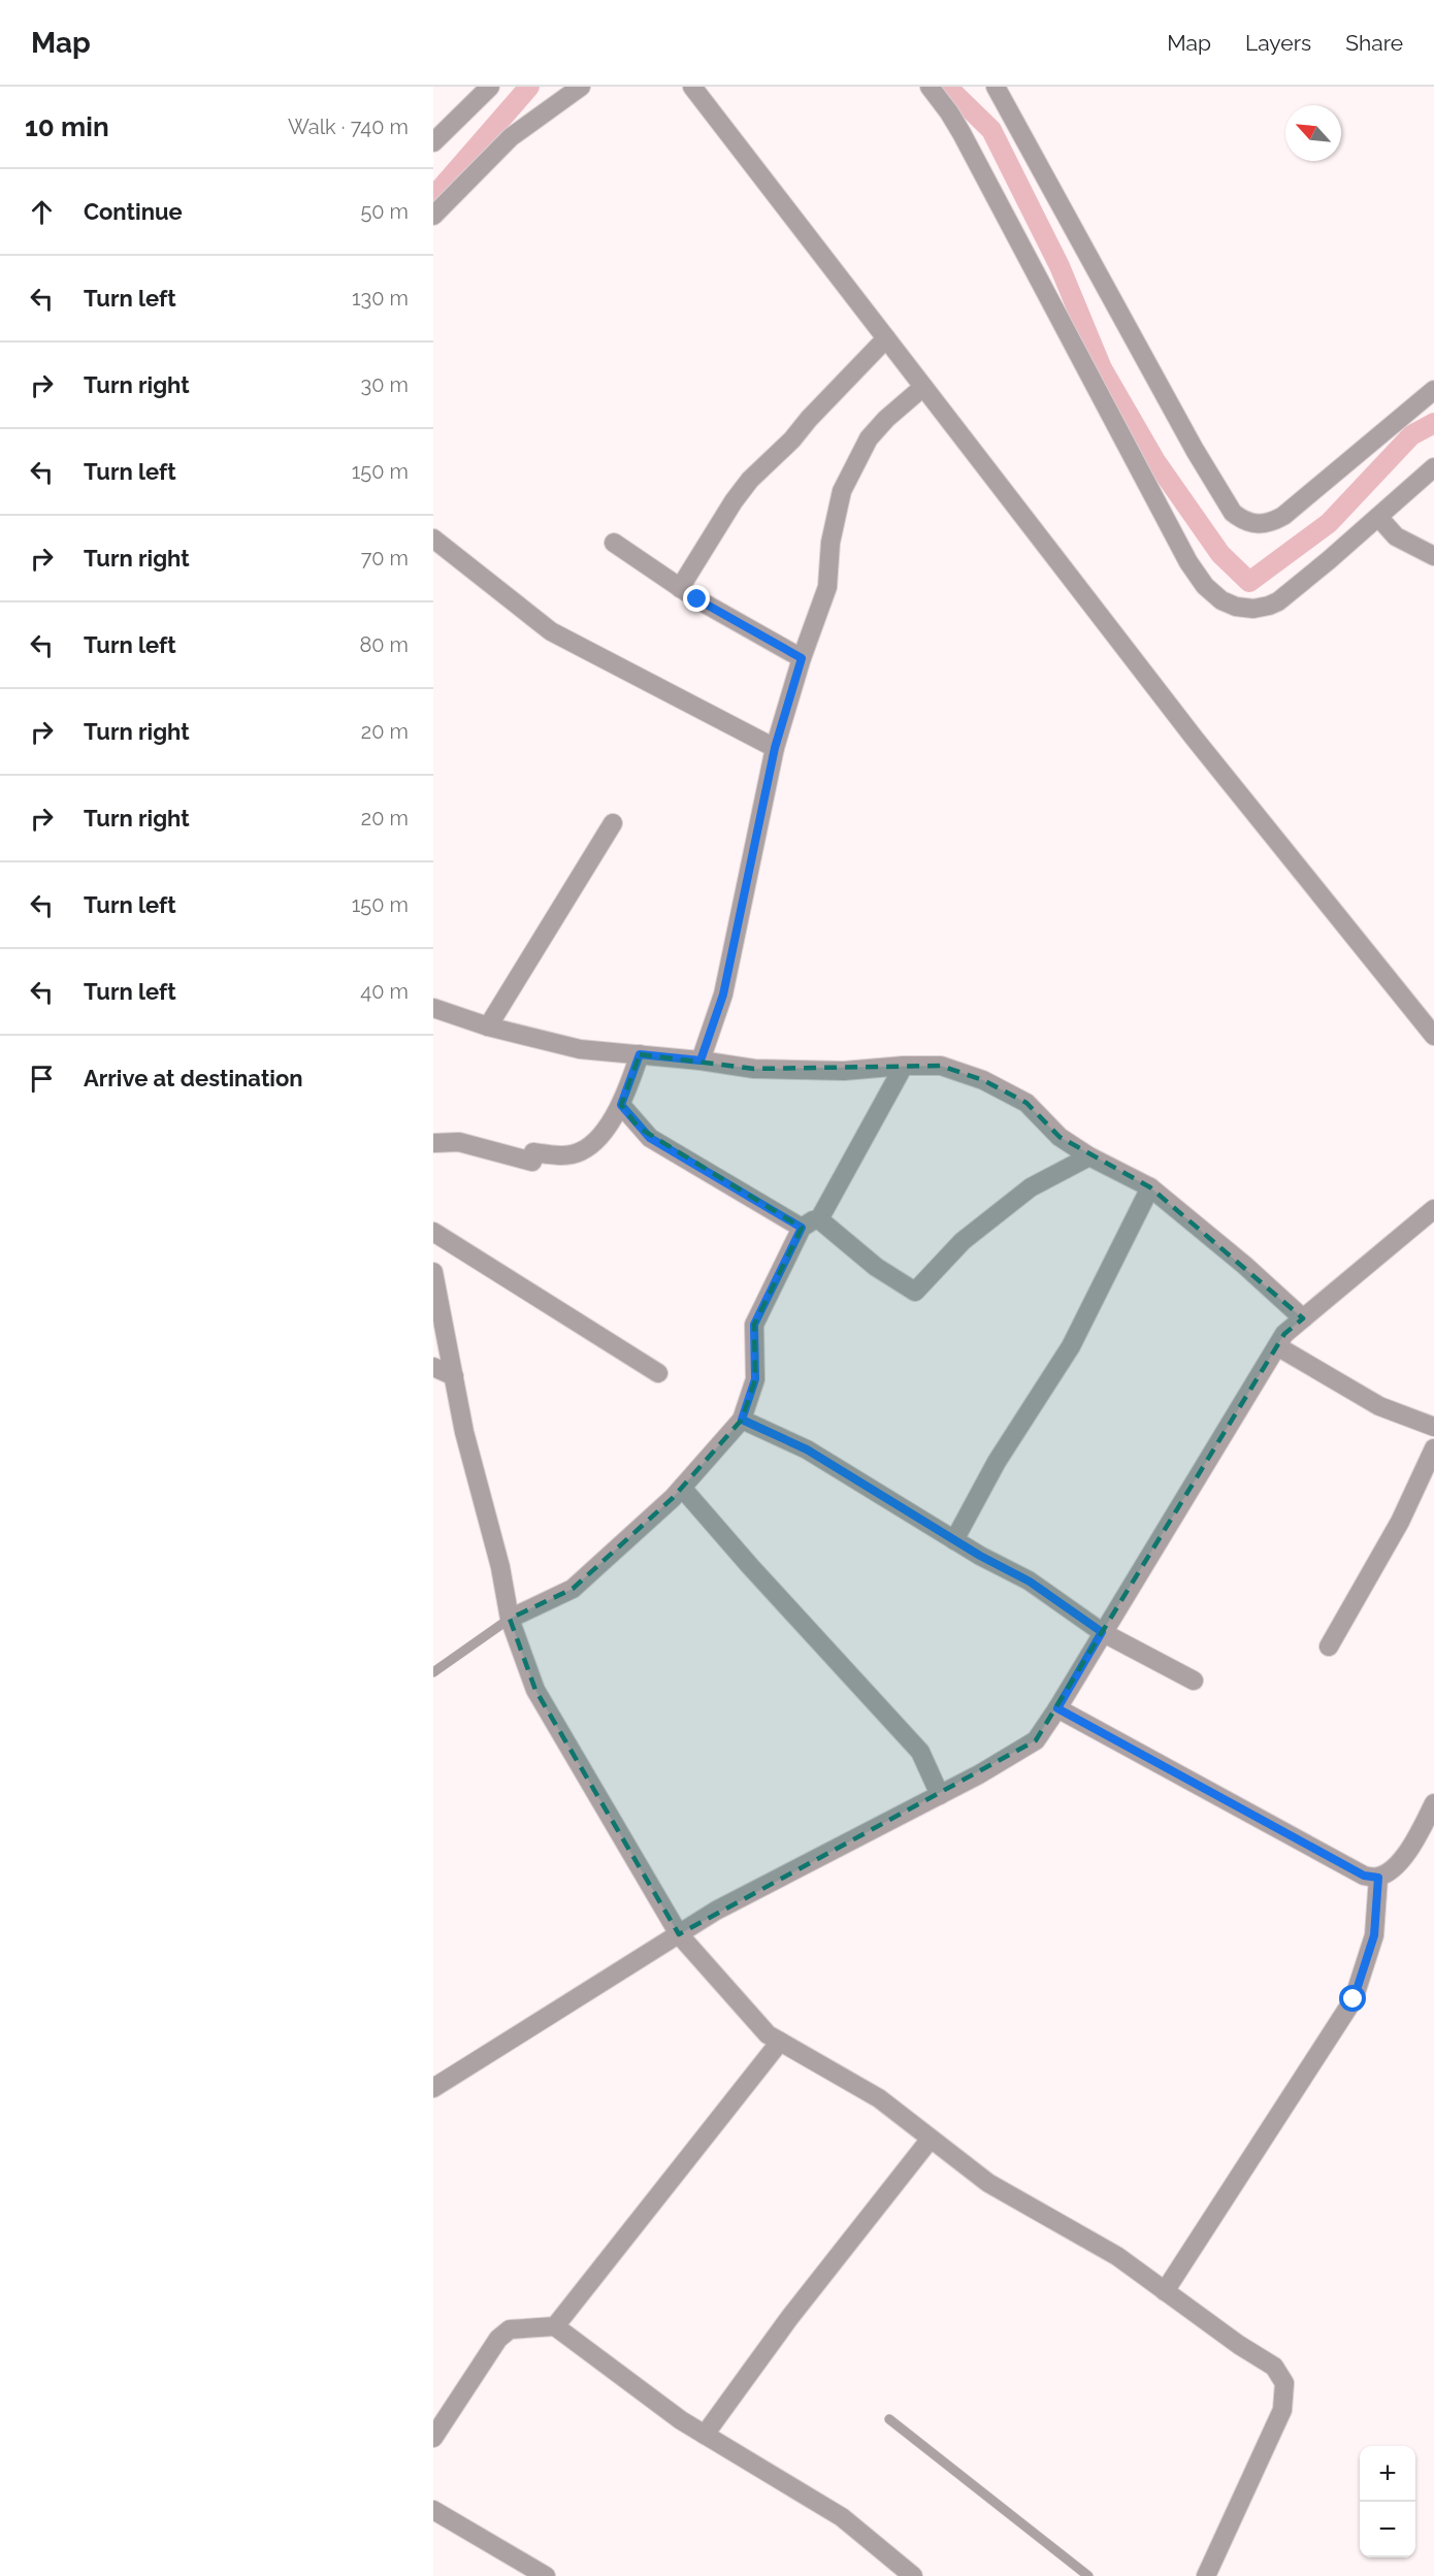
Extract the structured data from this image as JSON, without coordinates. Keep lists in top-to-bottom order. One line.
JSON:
{"north":"top left","page":{"header":"Map","nav":["Map","Layers","Share"],"heading":["10 min","Walk · 740 m"],"list":[["Continue","50 m"],["Turn left","130 m"],["Turn right","30 m"],["Turn left","150 m"],["Turn right","70 m"],["Turn left","80 m"],["Turn right","20 m"],["Turn right","20 m"],["Turn left","150 m"],["Turn left","40 m"],"Arrive at destination"],"map_buttons":["+","−"]}}
